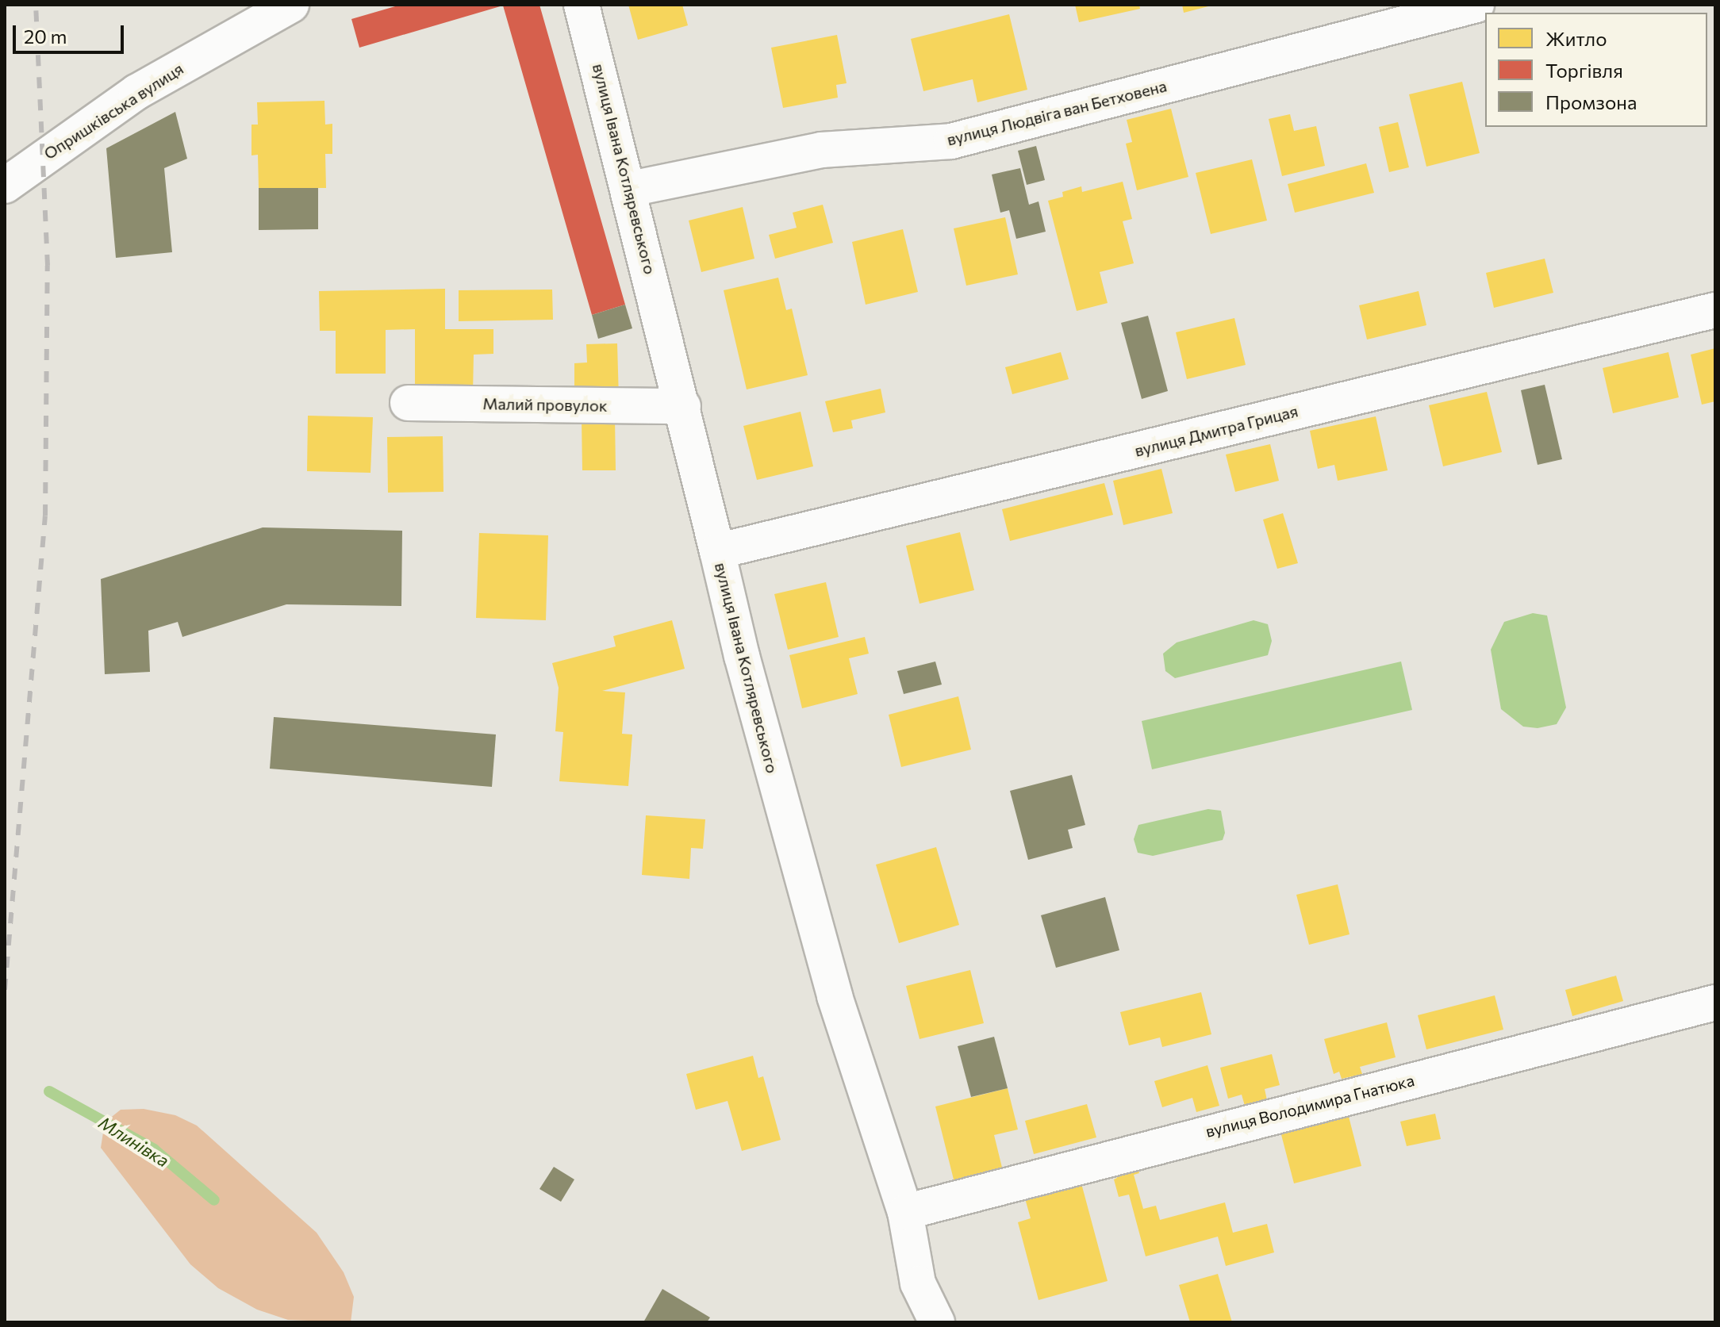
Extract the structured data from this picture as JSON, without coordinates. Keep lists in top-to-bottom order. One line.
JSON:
{"streets":{"street":["Опришківська вулиця","вулиця Людвіга ван Бетховена","вулиця Івана Котляревського","Малий провулок","вулиця Дмитра Грицая","вулиця Володимира Гнатюка"]},"crossings":[["вулиця Людвіга ван Бетховена","вулиця Івана Котляревського"],["вулиця Івана Котляревського","Малий провулок"],["вулиця Івана Котляревського","вулиця Дмитра Грицая"],["вулиця Івана Котляревського","вулиця Володимира Гнатюка"]],"water":["Млинівка"],"legend":["Житло","Торгівля","Промзона"],"scale_bar":"20 m"}
